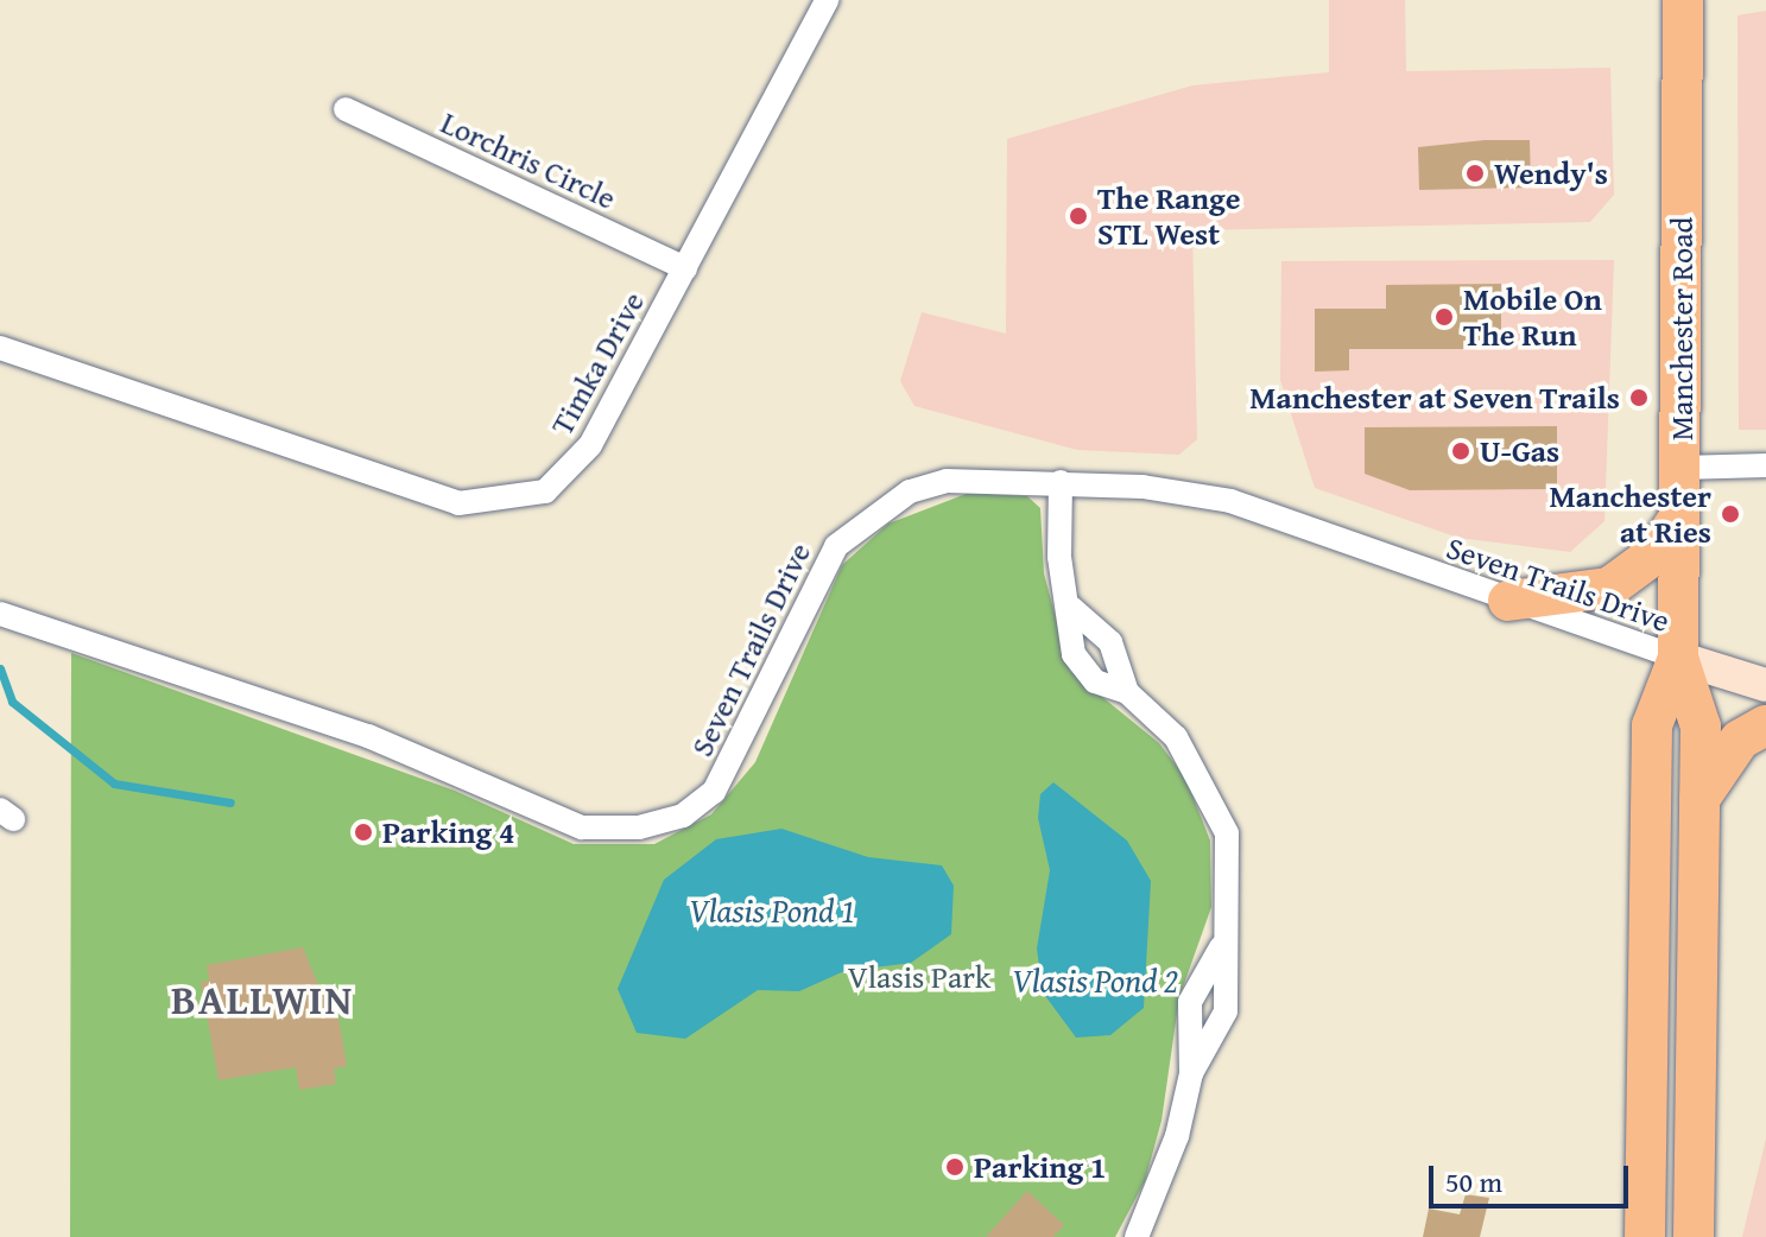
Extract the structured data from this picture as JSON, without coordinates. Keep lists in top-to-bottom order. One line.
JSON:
{"streets":{"highway":["Manchester Road"],"street":["Lorchris Circle","Timka Drive","Seven Trails Drive"]},"crossings":[["Lorchris Circle","Timka Drive"],["Manchester Road","Seven Trails Drive"]],"districts":["BALLWIN"],"water":["Vlasis Pond 1","Vlasis Pond 2"],"parks":["Vlasis Park"],"places":["Wendy's","The Range STL West","Mobile On The Run","Manchester at Seven Trails","U-Gas","Manchester at Ries","Parking 4","Parking 1"],"scale_bar":"50 m"}
